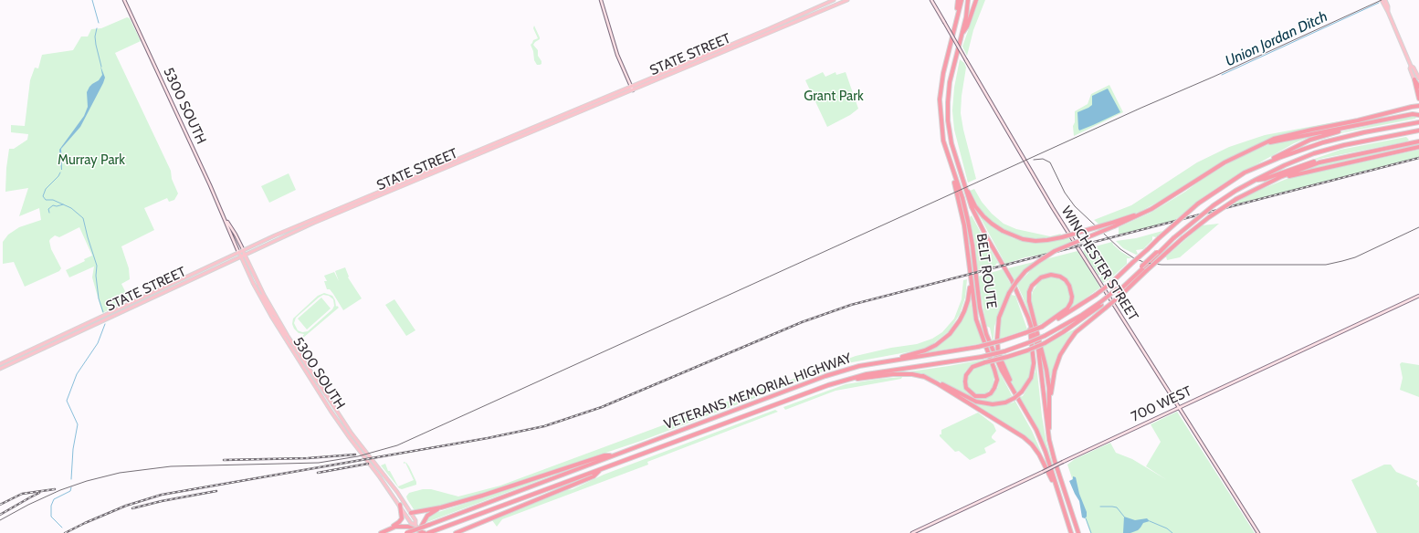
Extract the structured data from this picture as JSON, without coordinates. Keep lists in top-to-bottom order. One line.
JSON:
{"streets":{"highway":["BELT ROUTE","VETERANS MEMORIAL HIGHWAY"],"main road":["STATE STREET","5300 SOUTH","WINCHESTER STREET","700 WEST"]},"crossings":[["STATE STREET","5300 SOUTH"],["WINCHESTER STREET","700 WEST"]],"water":["Union Jordan Ditch"],"parks":["Grant Park","Murray Park"]}
